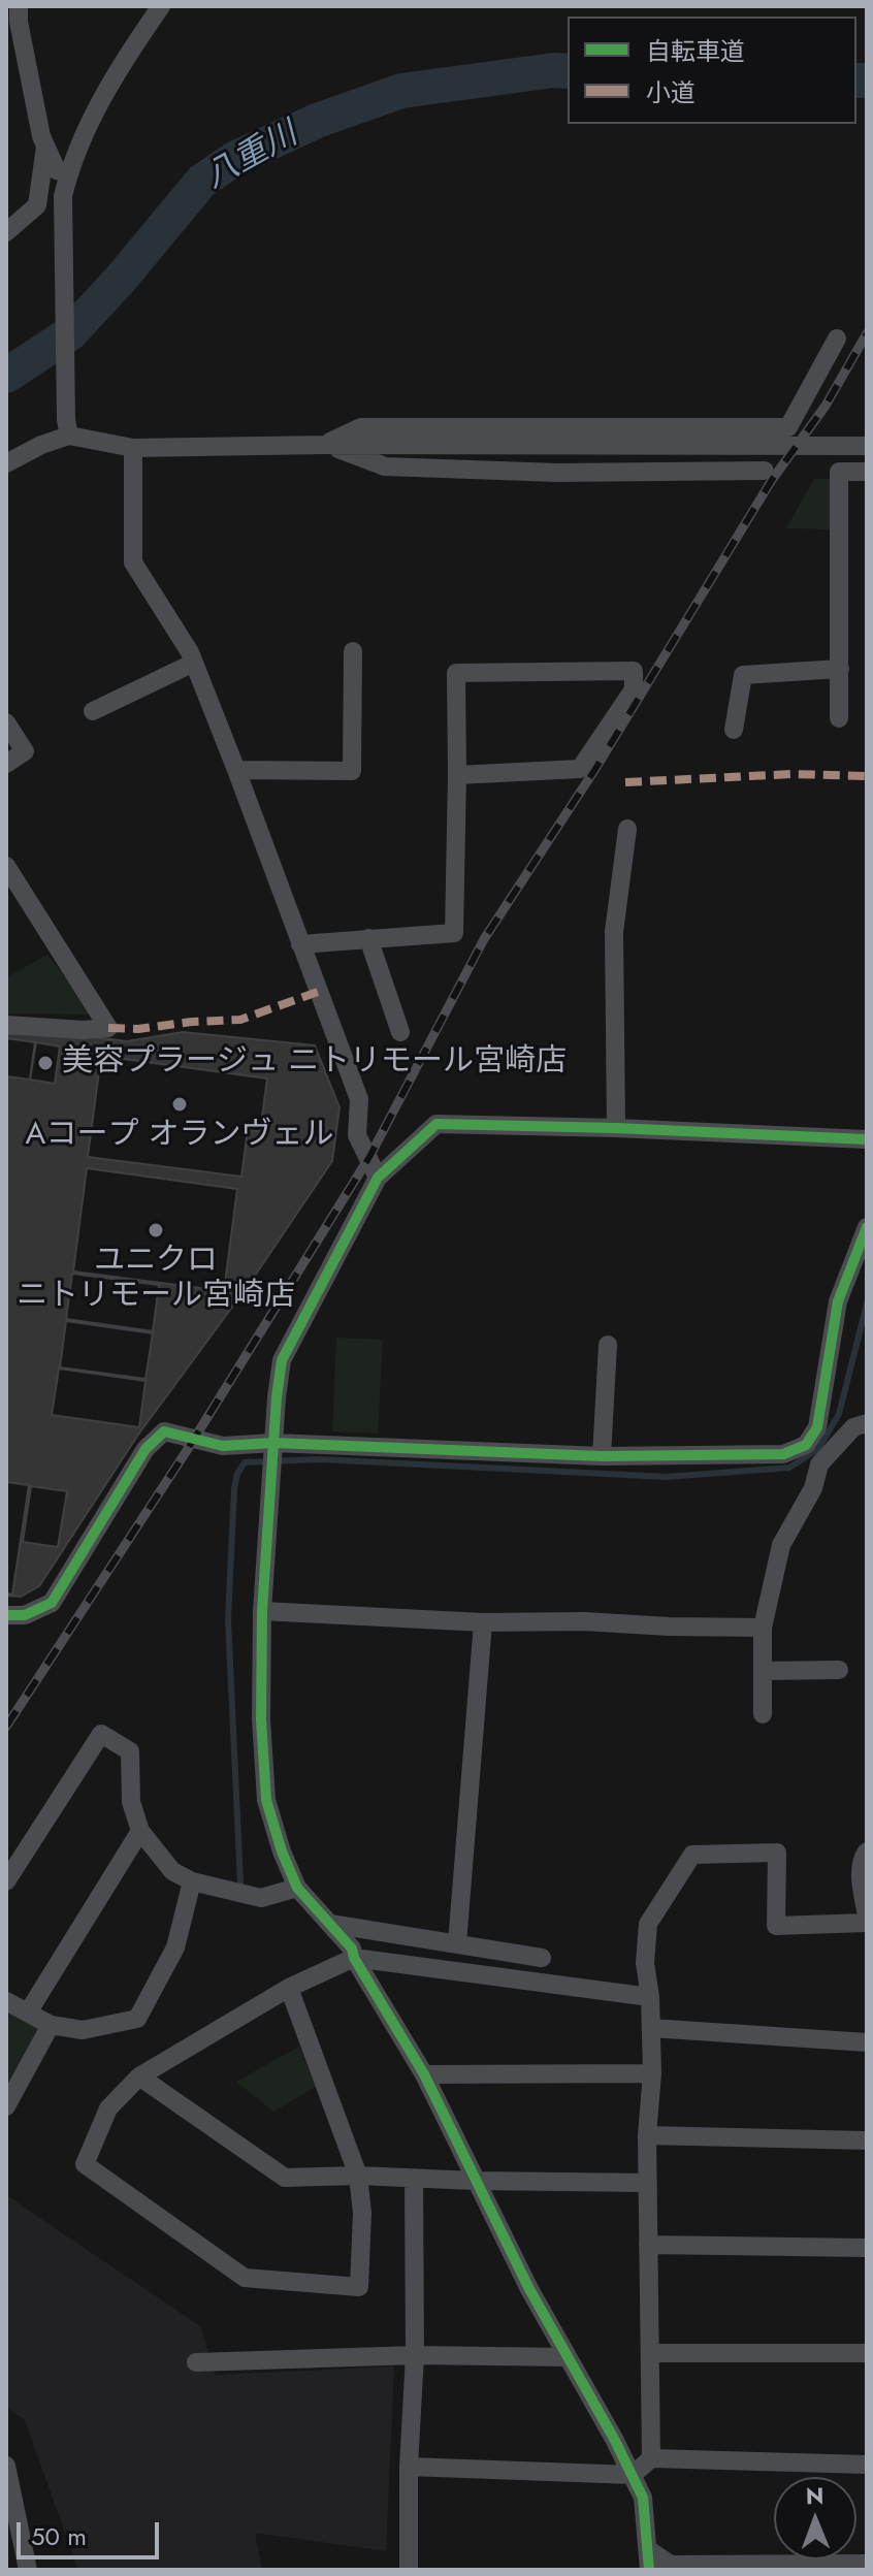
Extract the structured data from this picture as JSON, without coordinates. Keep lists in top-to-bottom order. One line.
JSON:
{"water":["八重川"],"places":["美容プラージュ ニトリモール宮崎店","Aコープ オランヴェル","ユニクロ ニトリモール宮崎店"],"legend":["自転車道","小道"],"scale_bar":"50 m","north":"top"}
